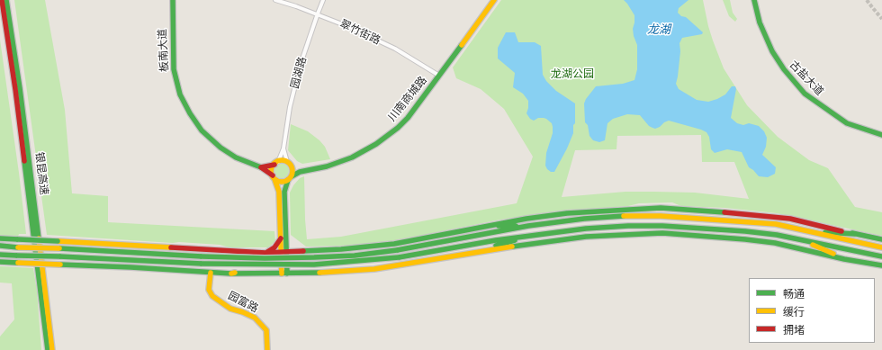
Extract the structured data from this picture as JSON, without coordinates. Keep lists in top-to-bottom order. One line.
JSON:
{"streets":{"main road":["板南大道","古盐大道","川南商城路","银昆高速","园富路"],"street":["翠竹街路","园湖路"]},"crossings":[["翠竹街路","园湖路"],["翠竹街路","川南商城路"]],"water":["龙湖"],"parks":["龙湖公园"],"legend":["畅通","缓行","拥堵"]}
